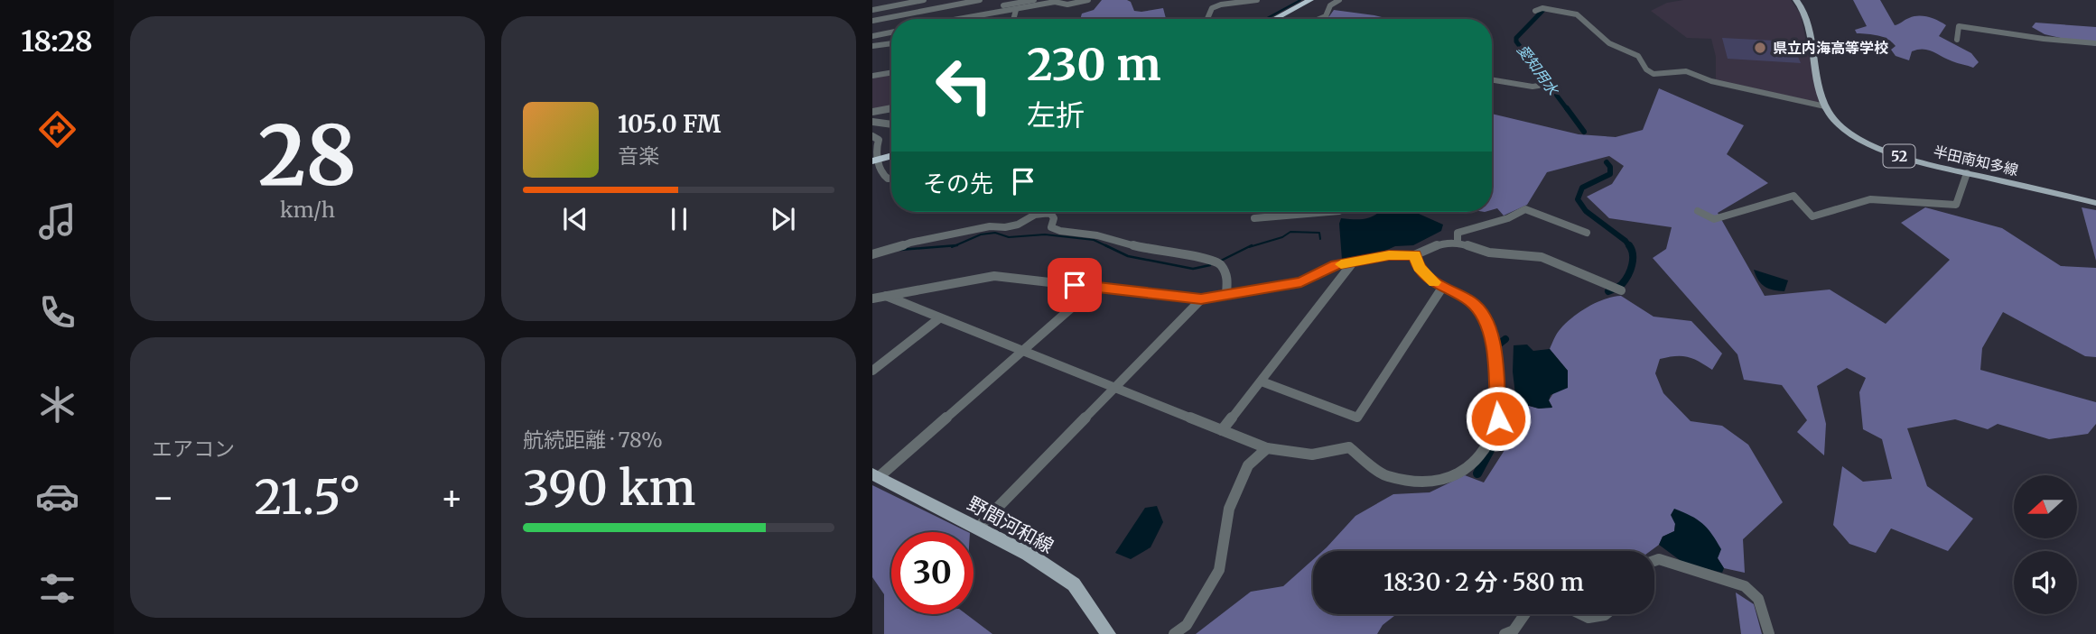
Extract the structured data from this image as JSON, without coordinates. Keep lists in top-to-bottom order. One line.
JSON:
{"streets":{"main road":["52","半田南知多線","野間河和線"]},"water":["愛知用水"],"places":["県立内海高等学校"],"north":"left","page":{"tabs":"18:28","tile":[["28","km/h"],"エアコン",["航続距離 · 78%","390 km"]],"turn":["230 m","左折"],"song":["105.0 FM","音楽"],"then":"その先","heat":["−","21.5°","+"],"limit":"30","trip":"18:30 · 2 分 · 580 m"}}
